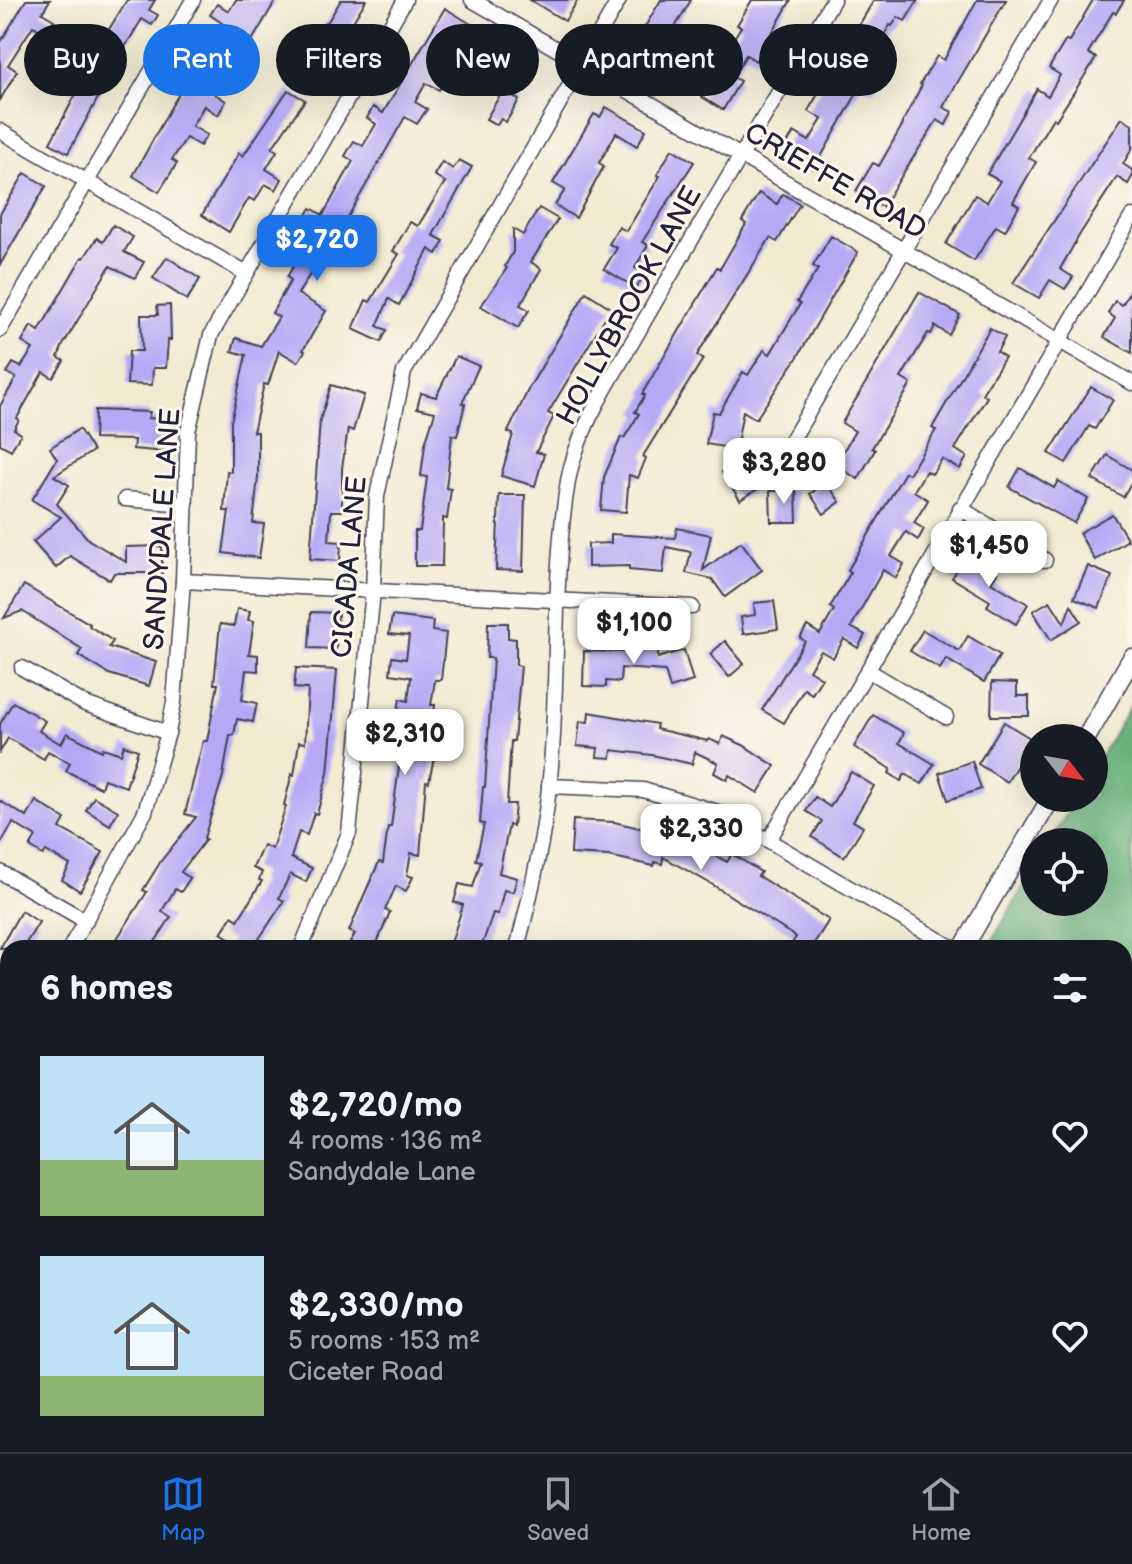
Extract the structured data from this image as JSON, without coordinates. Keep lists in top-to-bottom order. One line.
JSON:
{"streets":{"street":["CRIEFFE ROAD","HOLLYBROOK LANE","SANDYDALE LANE","CICADA LANE"]},"crossings":[["CRIEFFE ROAD","HOLLYBROOK LANE"]],"north":"bottom right","page":{"chip":["Buy","Rent","Filters","New","Apartment","House"],"price":["$2,720","$3,280","$1,450","$1,100","$2,310","$2,330"],"heading":"6 homes","list":[{"name":"$2,720/mo","note":"4 rooms · 136 m² · Sandydale Lane"},{"name":"$2,330/mo","note":"5 rooms · 153 m² · Ciceter Road"}],"tabs":["Map","Saved","Home"]}}
